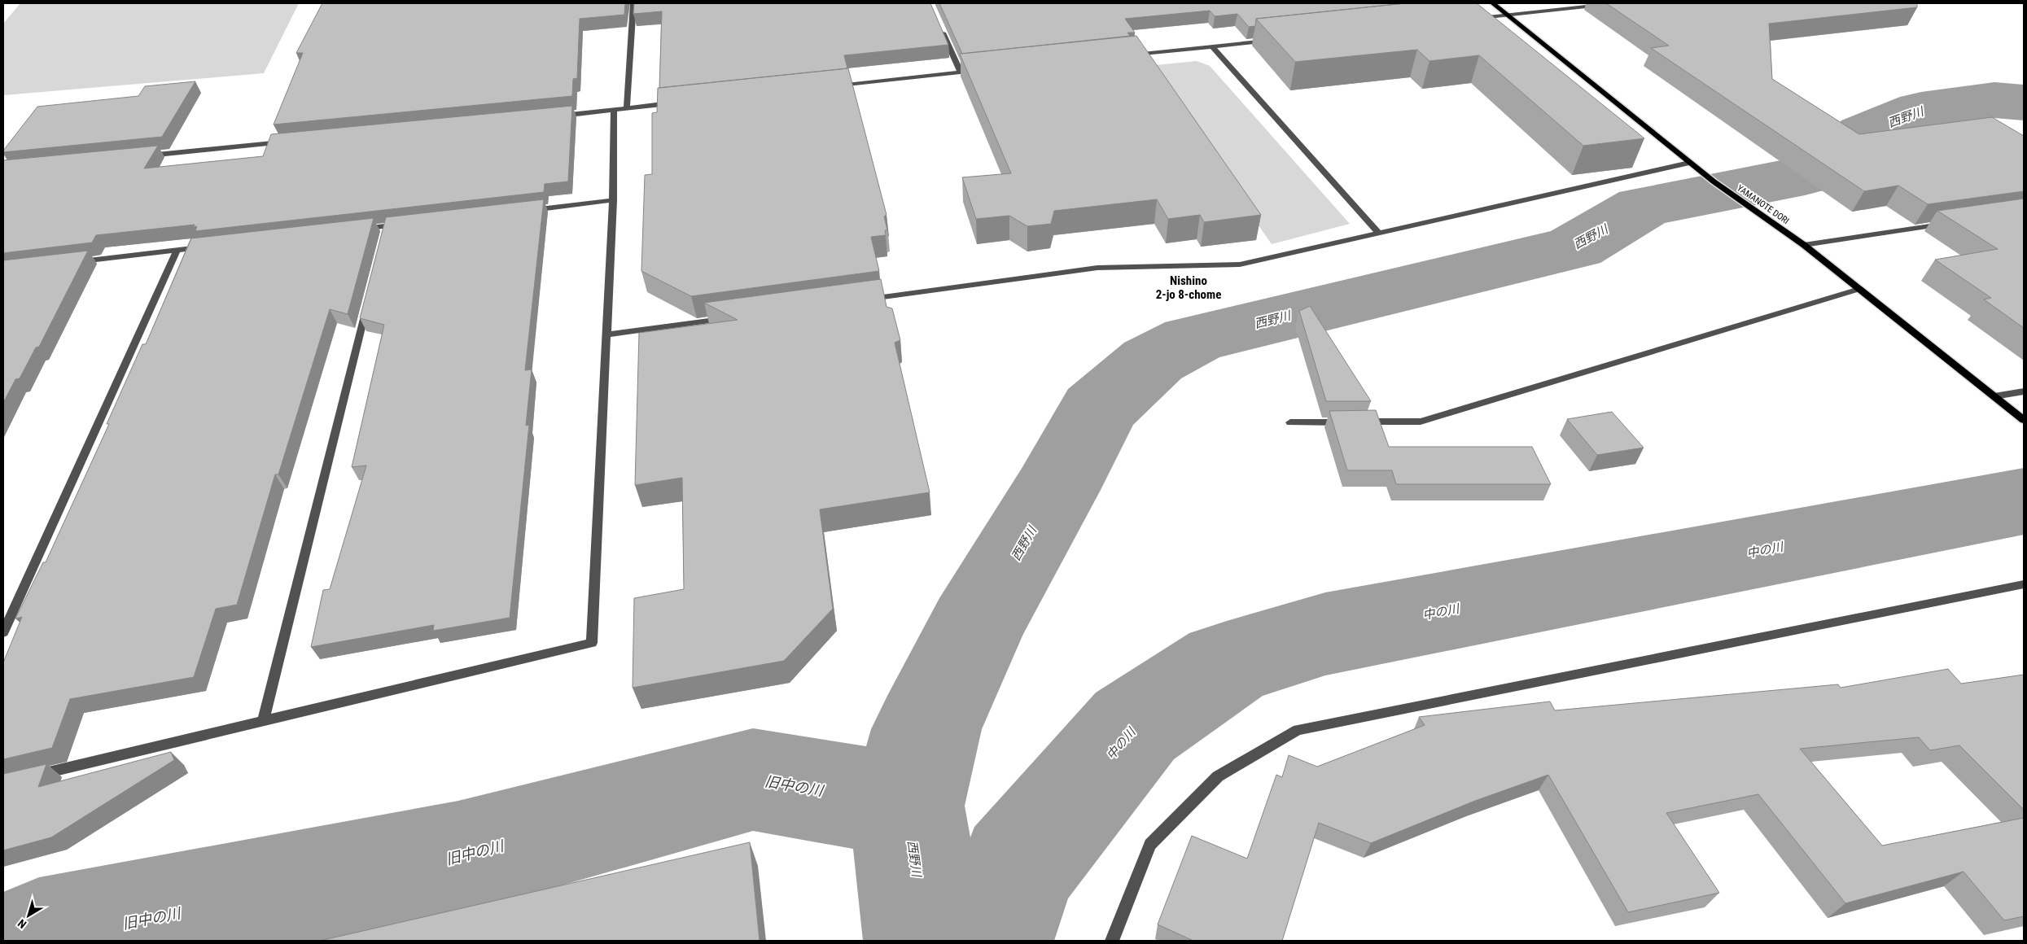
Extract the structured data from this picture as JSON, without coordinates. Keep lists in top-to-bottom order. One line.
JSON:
{"streets":{"main road":["YAMANOTE DORI"]},"districts":["Nishino 2-jo 8-chome"],"water":["西野川","中の川","旧中の川"],"north":"bottom left"}
